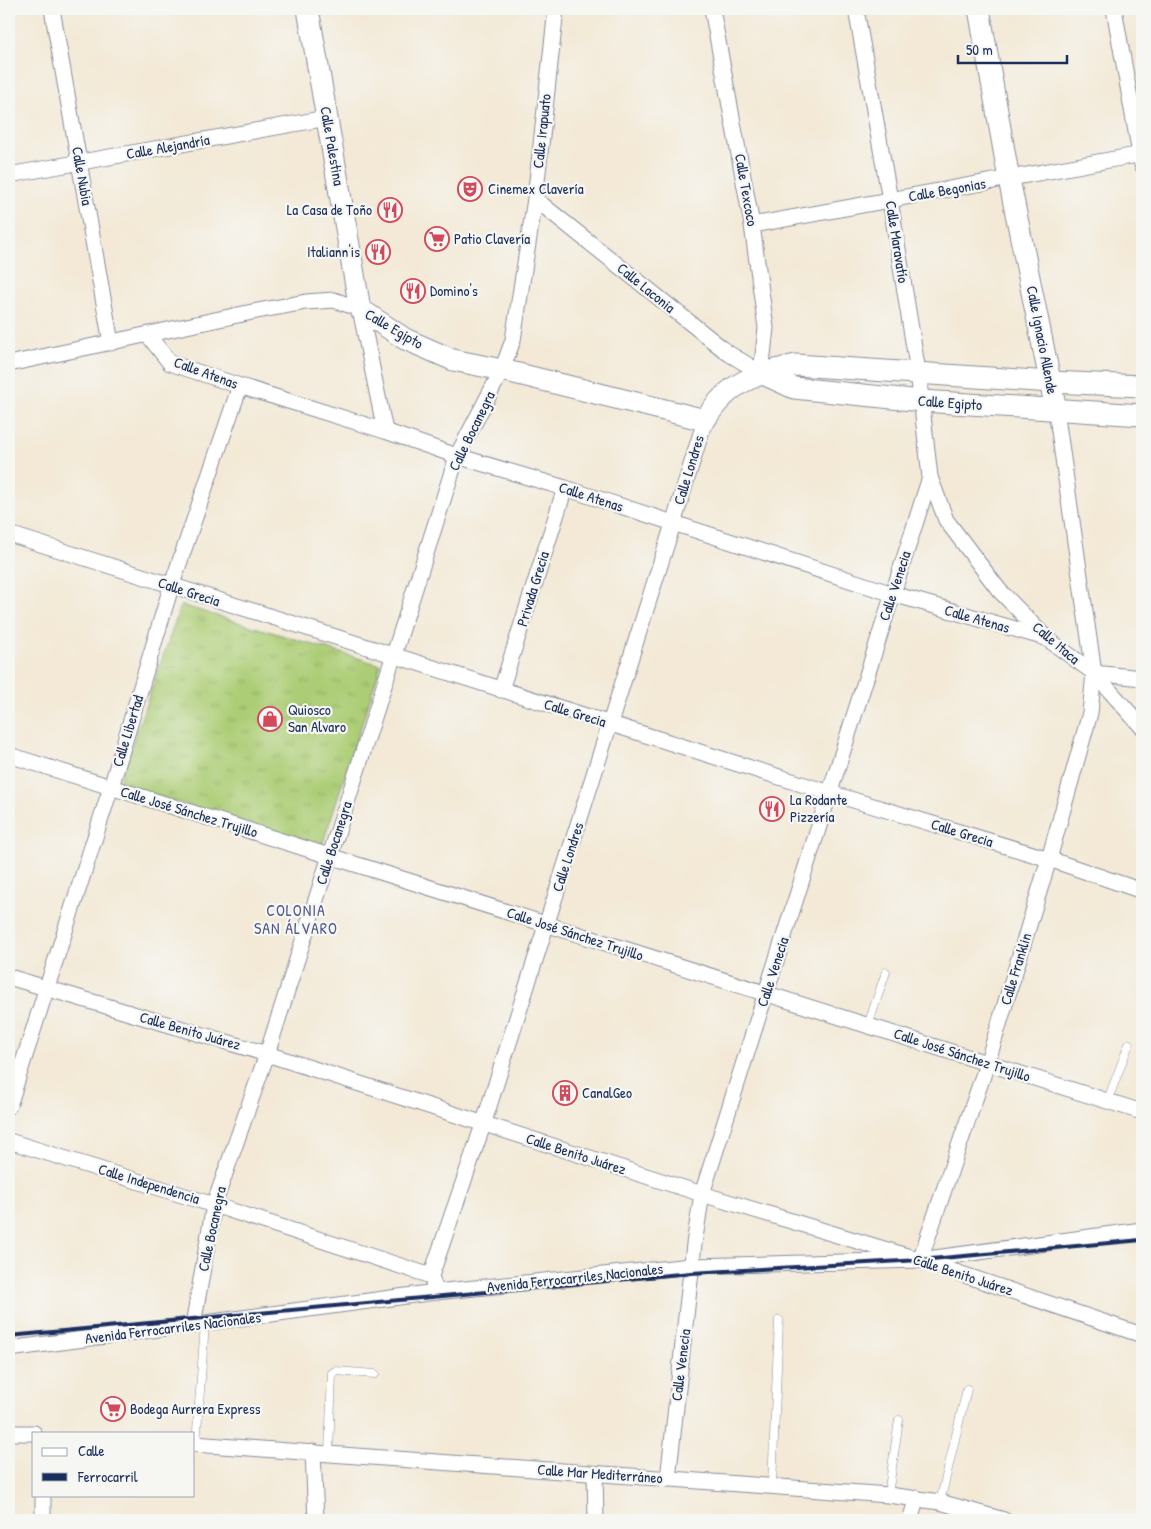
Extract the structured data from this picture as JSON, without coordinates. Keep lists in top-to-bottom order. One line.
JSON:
{"streets":{"street":["Calle Irapuato","Calle Palestina","Calle Alejandría","Calle Nubia","Calle Texcoco","Calle Begonias","Calle Maravatío","Calle Laconia","Calle Egipto","Calle Ignacio Allende","Calle Atenas","Calle Bocanegra","Calle Londres","Calle Venecia","Privada Grecia","Calle Grecia","Calle Itaca","Calle Libertad","Calle José Sánchez Trujillo","Calle Franklin","Calle Benito Juárez","Calle Independencia","Avenida Ferrocarriles Nacionales","Calle Mar Mediterráneo"]},"crossings":[["Calle Irapuato","Calle Laconia"],["Calle Irapuato","Calle Egipto"],["Calle Irapuato","Calle Bocanegra"],["Calle Palestina","Calle Alejandría"],["Calle Palestina","Calle Egipto"],["Calle Palestina","Calle Atenas"],["Calle Alejandría","Calle Nubia"],["Calle Nubia","Calle Egipto"],["Calle Texcoco","Calle Begonias"],["Calle Texcoco","Calle Laconia"],["Calle Texcoco","Calle Egipto"],["Calle Begonias","Calle Maravatío"],["Calle Begonias","Calle Ignacio Allende"],["Calle Maravatío","Calle Egipto"],["Calle Maravatío","Calle Venecia"],["Calle Maravatío","Calle Itaca"],["Calle Laconia","Calle Egipto"],["Calle Egipto","Calle Ignacio Allende"],["Calle Egipto","Calle Atenas"],["Calle Egipto","Calle Bocanegra"],["Calle Egipto","Calle Londres"],["Calle Ignacio Allende","Calle Itaca"],["Calle Ignacio Allende","Calle Franklin"],["Calle Atenas","Calle Bocanegra"],["Calle Atenas","Calle Londres"],["Calle Atenas","Calle Venecia"],["Calle Atenas","Privada Grecia"],["Calle Atenas","Calle Itaca"],["Calle Atenas","Calle Libertad"],["Calle Bocanegra","Calle Grecia"],["Calle Bocanegra","Calle José Sánchez Trujillo"],["Calle Bocanegra","Calle Benito Juárez"],["Calle Bocanegra","Calle Independencia"],["Calle Bocanegra","Avenida Ferrocarriles Nacionales"],["Calle Londres","Calle Grecia"],["Calle Londres","Calle José Sánchez Trujillo"],["Calle Londres","Calle Benito Juárez"],["Calle Londres","Calle Independencia"],["Calle Venecia","Calle Grecia"],["Calle Venecia","Calle Itaca"],["Calle Venecia","Calle José Sánchez Trujillo"],["Calle Venecia","Calle Benito Juárez"],["Calle Venecia","Avenida Ferrocarriles Nacionales"],["Calle Venecia","Calle Mar Mediterráneo"],["Privada Grecia","Calle Grecia"],["Calle Grecia","Calle Libertad"],["Calle Grecia","Calle Franklin"],["Calle Itaca","Calle Franklin"],["Calle Libertad","Calle José Sánchez Trujillo"],["Calle Libertad","Calle Benito Juárez"],["Calle José Sánchez Trujillo","Calle Franklin"],["Calle Franklin","Calle Benito Juárez"],["Calle Franklin","Avenida Ferrocarriles Nacionales"],["Calle Benito Juárez","Avenida Ferrocarriles Nacionales"]],"districts":["COLONIA SAN ÁLVARO"],"places":{"theatre":["Cinemex Clavería"],"restaurant":["La Casa de Toño","Italiann'is","Domino's","La Rodante Pizzería"],"supermarket":["Patio Clavería","Bodega Aurrera Express"],"shop":["Quiosco San Alvaro"],"building":["CanalGeo"]},"legend":["Calle","Ferrocarril"],"scale_bar":"50 m"}
